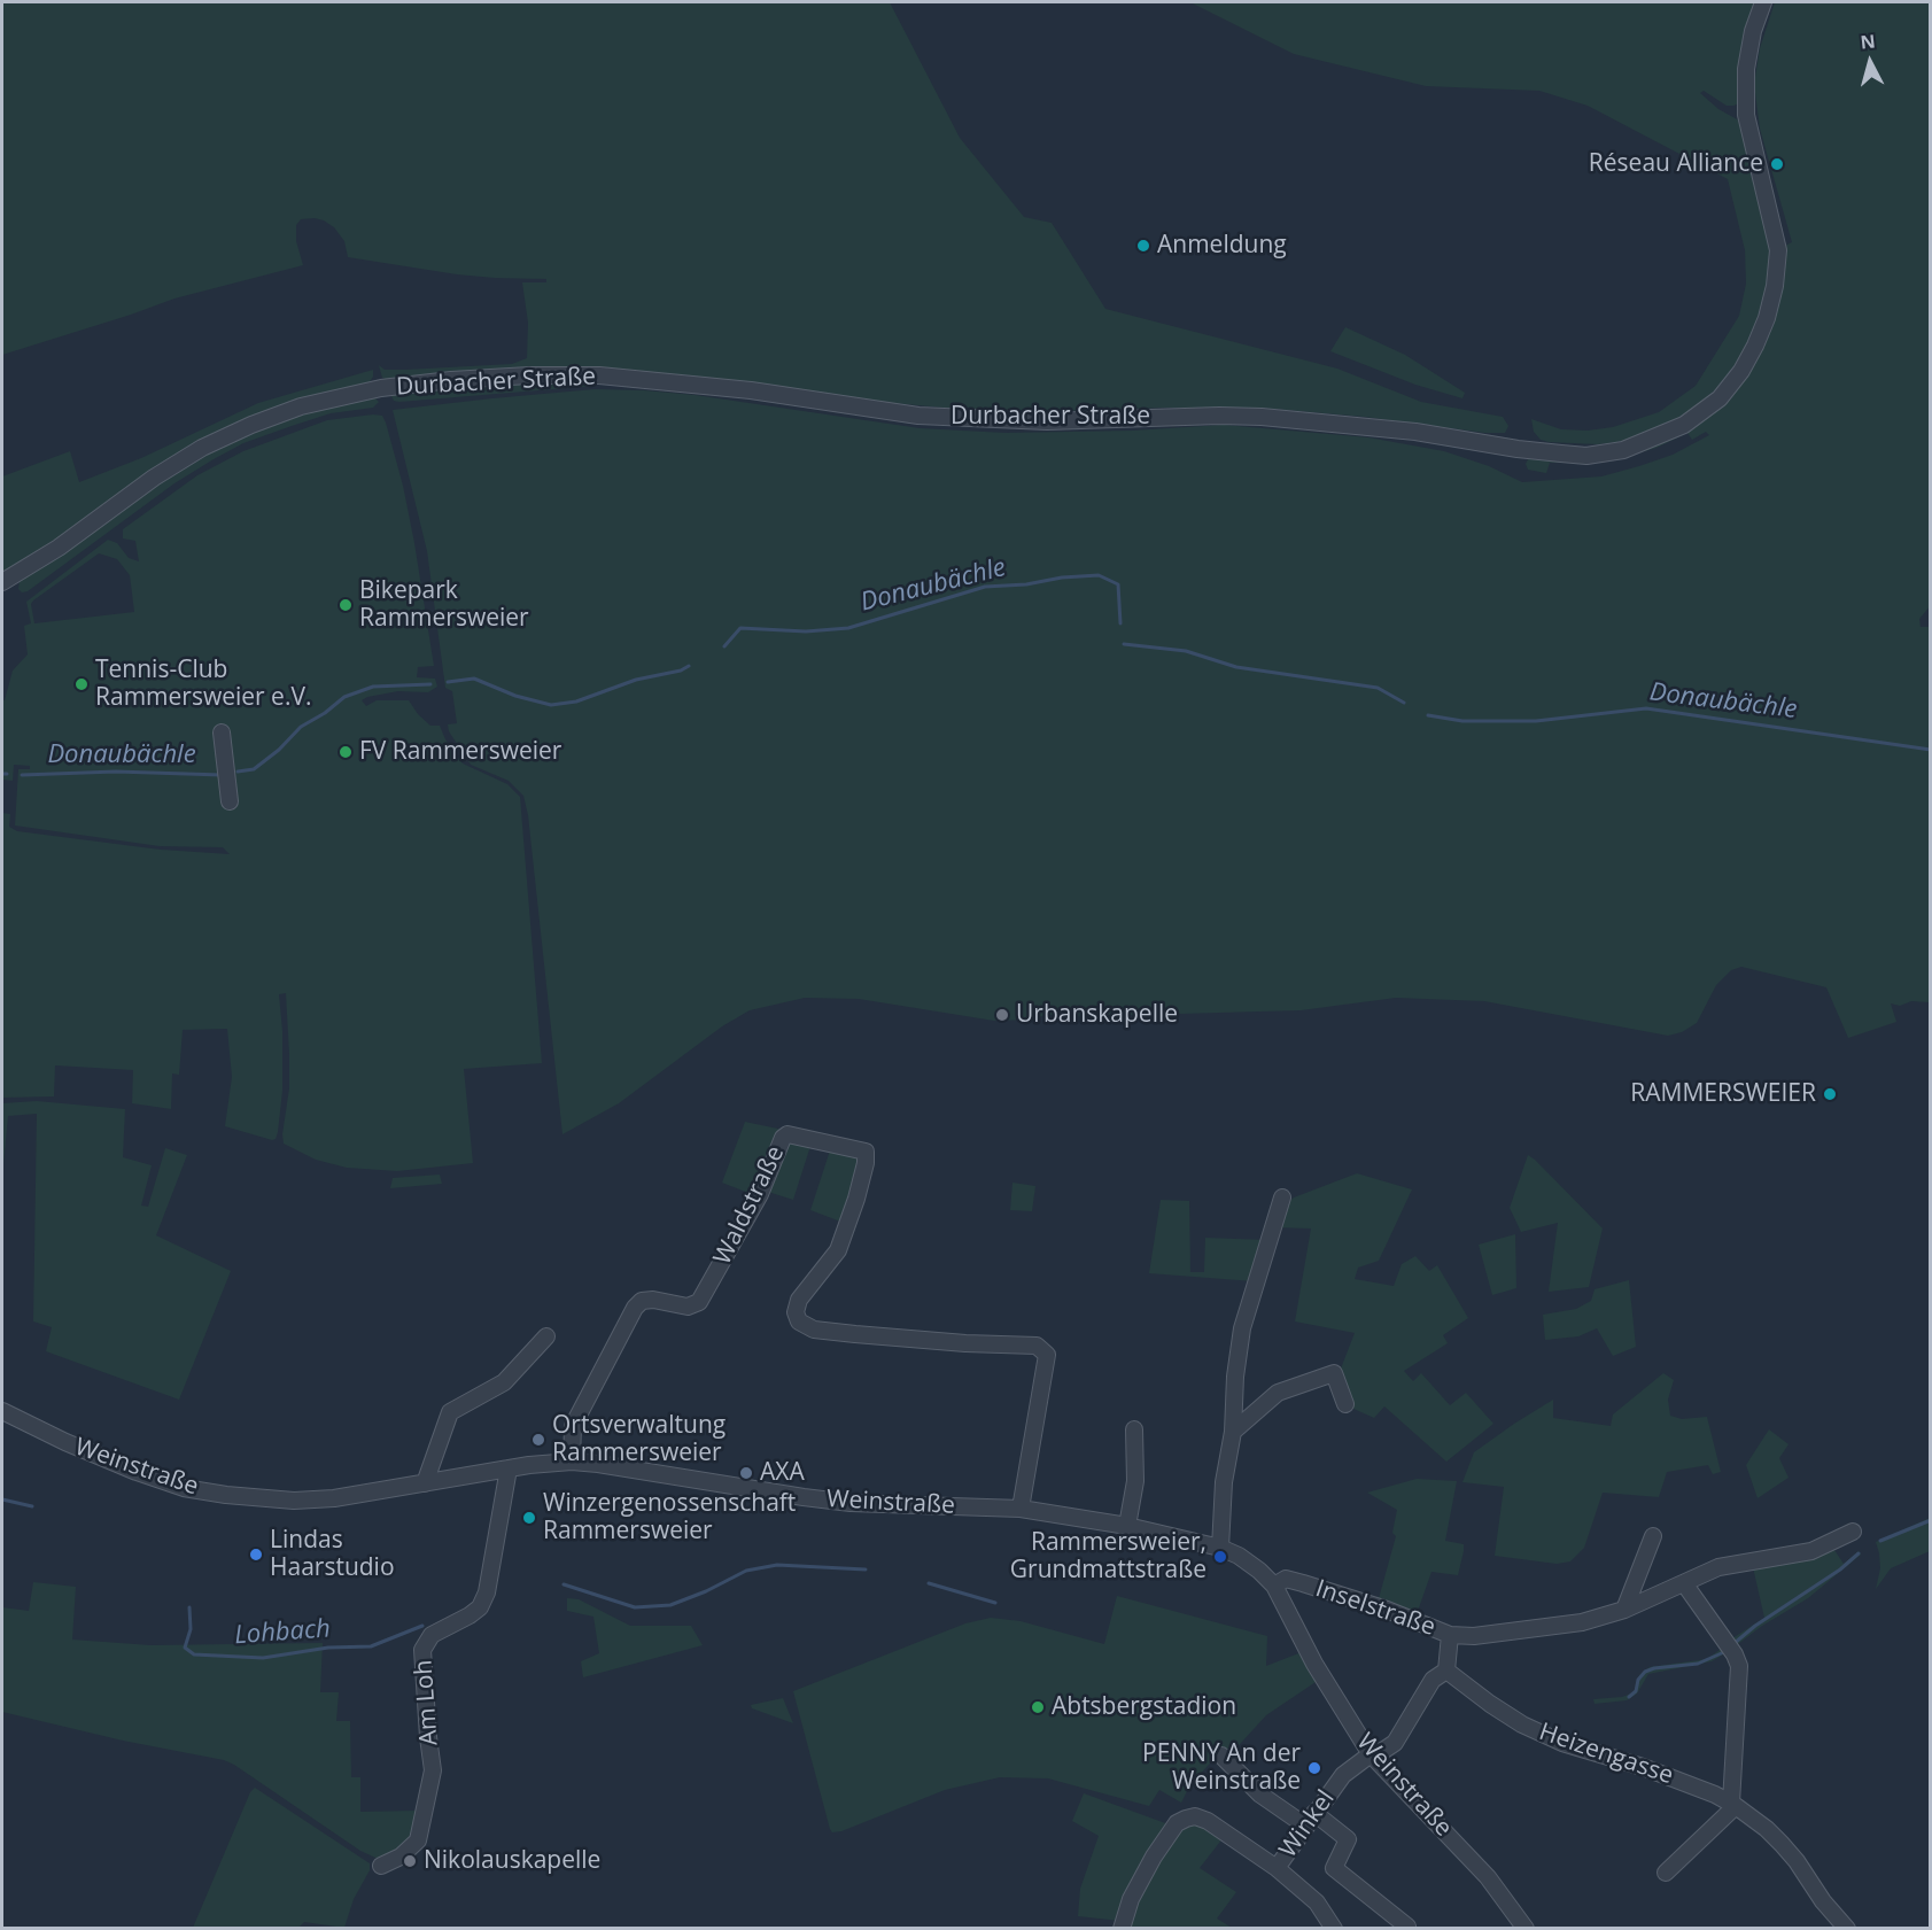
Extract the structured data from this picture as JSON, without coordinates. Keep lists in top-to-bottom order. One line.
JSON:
{"streets":{"street":["Durbacher Straße","Waldstraße","Weinstraße","Inselstraße","Am Loh","Heizengasse","Winkel"]},"crossings":[["Waldstraße","Weinstraße"],["Weinstraße","Inselstraße"],["Weinstraße","Am Loh"],["Weinstraße","Winkel"],["Inselstraße","Heizengasse"],["Inselstraße","Winkel"]],"water":["Donaubächle","Lohbach"],"places":["Réseau Alliance","Anmeldung","Bikepark Rammersweier","Tennis-Club Rammersweier e.V.","FV Rammersweier","Urbanskapelle","RAMMERSWEIER","Ortsverwaltung Rammersweier","AXA","Winzergenossenschaft Rammersweier","Lindas Haarstudio","Rammersweier, Grundmattstraße","Abtsbergstadion","PENNY An der Weinstraße","Nikolauskapelle"],"north":"top"}
